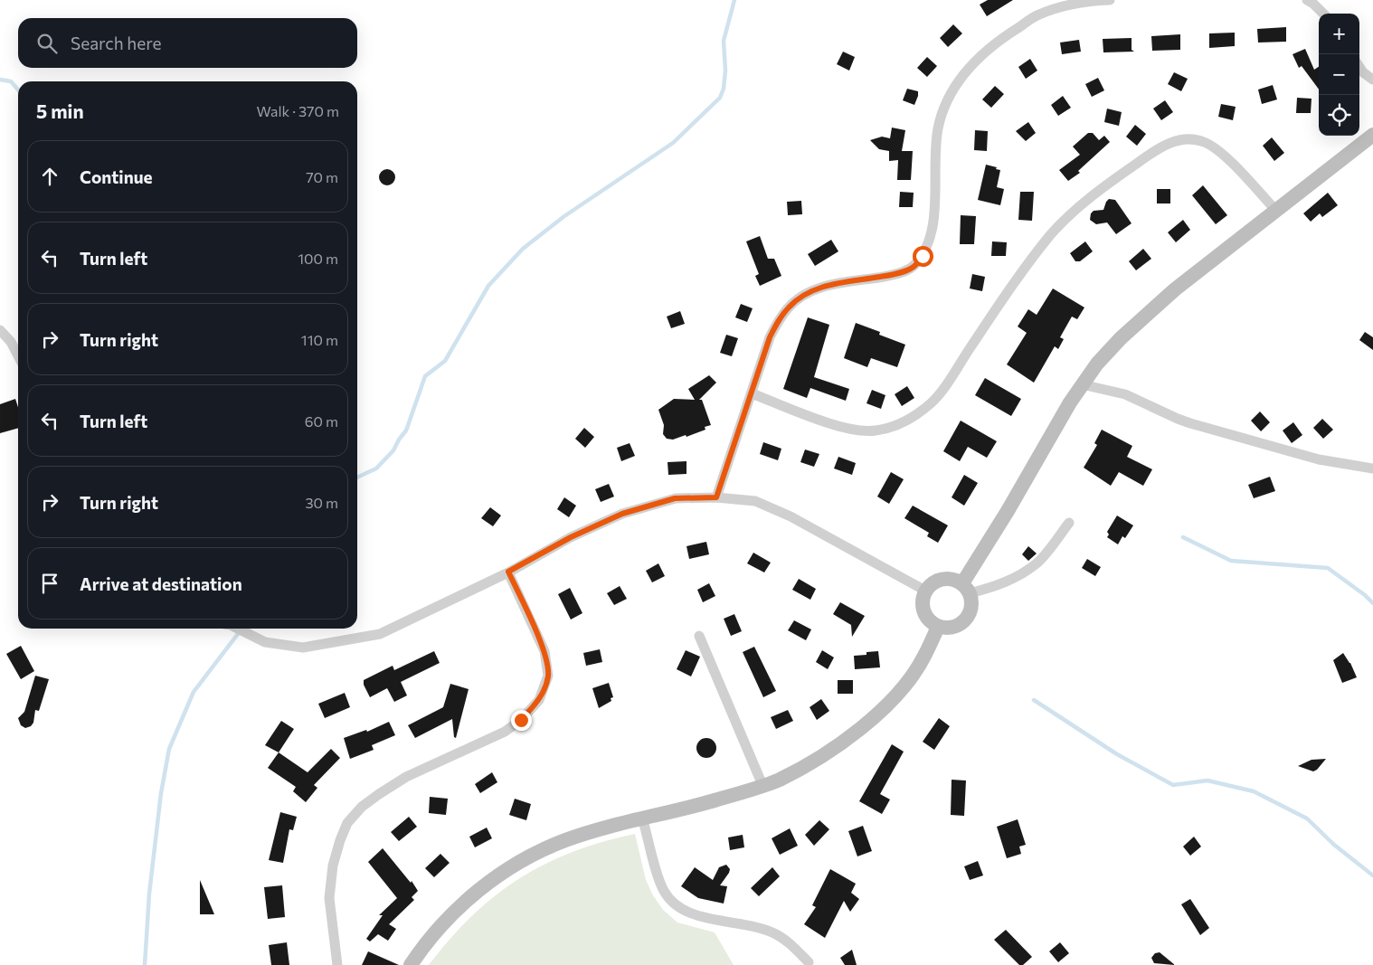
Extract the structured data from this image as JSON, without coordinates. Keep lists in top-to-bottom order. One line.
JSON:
{"page":{"map_buttons":["+","−"],"search":"Search here","heading":["5 min","Walk · 370 m"],"list":[["Continue","70 m"],["Turn left","100 m"],["Turn right","110 m"],["Turn left","60 m"],["Turn right","30 m"],"Arrive at destination"]}}
